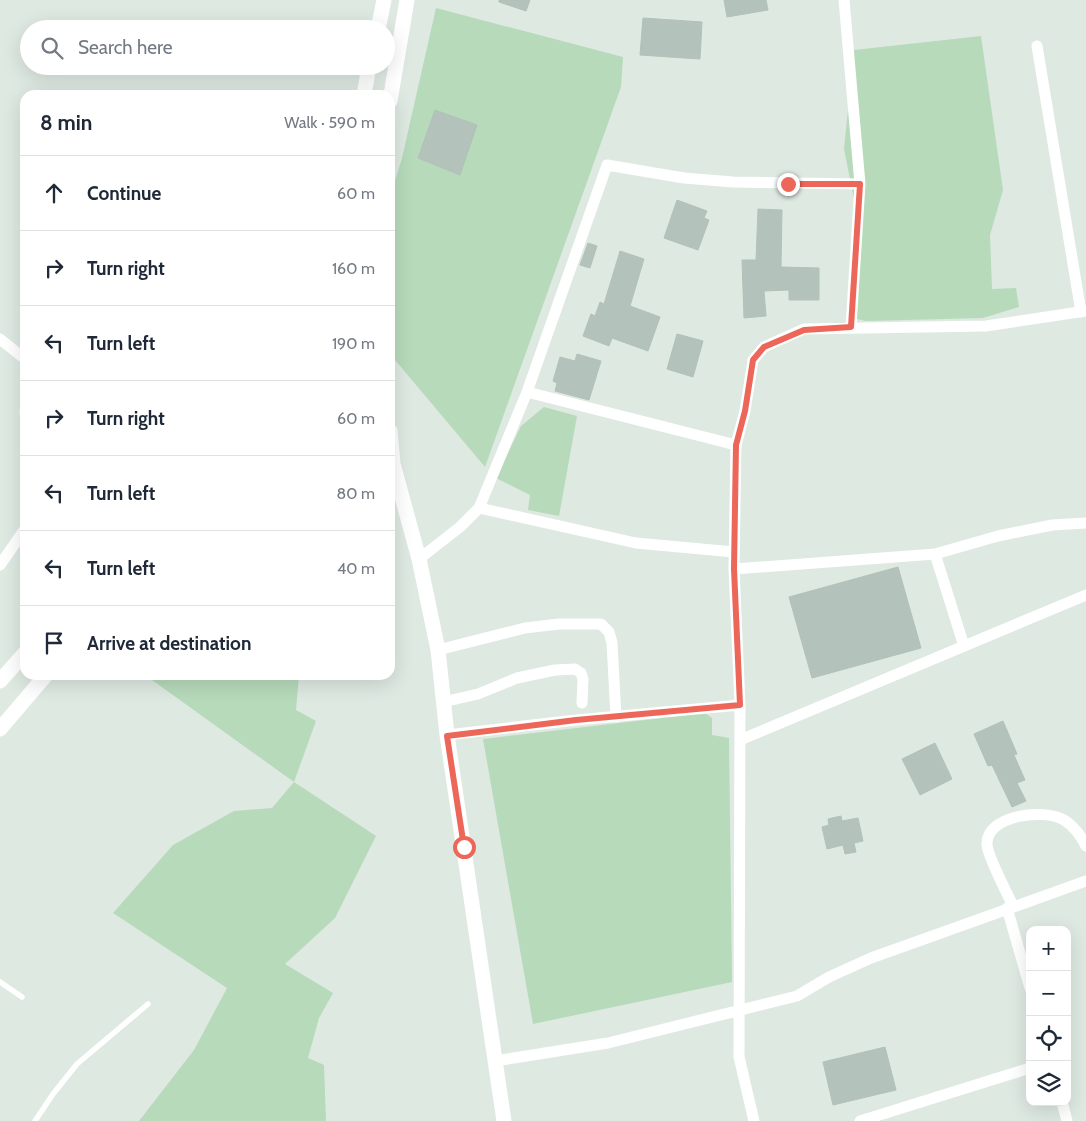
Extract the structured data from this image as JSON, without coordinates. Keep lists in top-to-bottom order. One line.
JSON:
{"page":{"search":"Search here","heading":["8 min","Walk · 590 m"],"list":[["Continue","60 m"],["Turn right","160 m"],["Turn left","190 m"],["Turn right","60 m"],["Turn left","80 m"],["Turn left","40 m"],"Arrive at destination"],"map_buttons":["+","−"]}}
